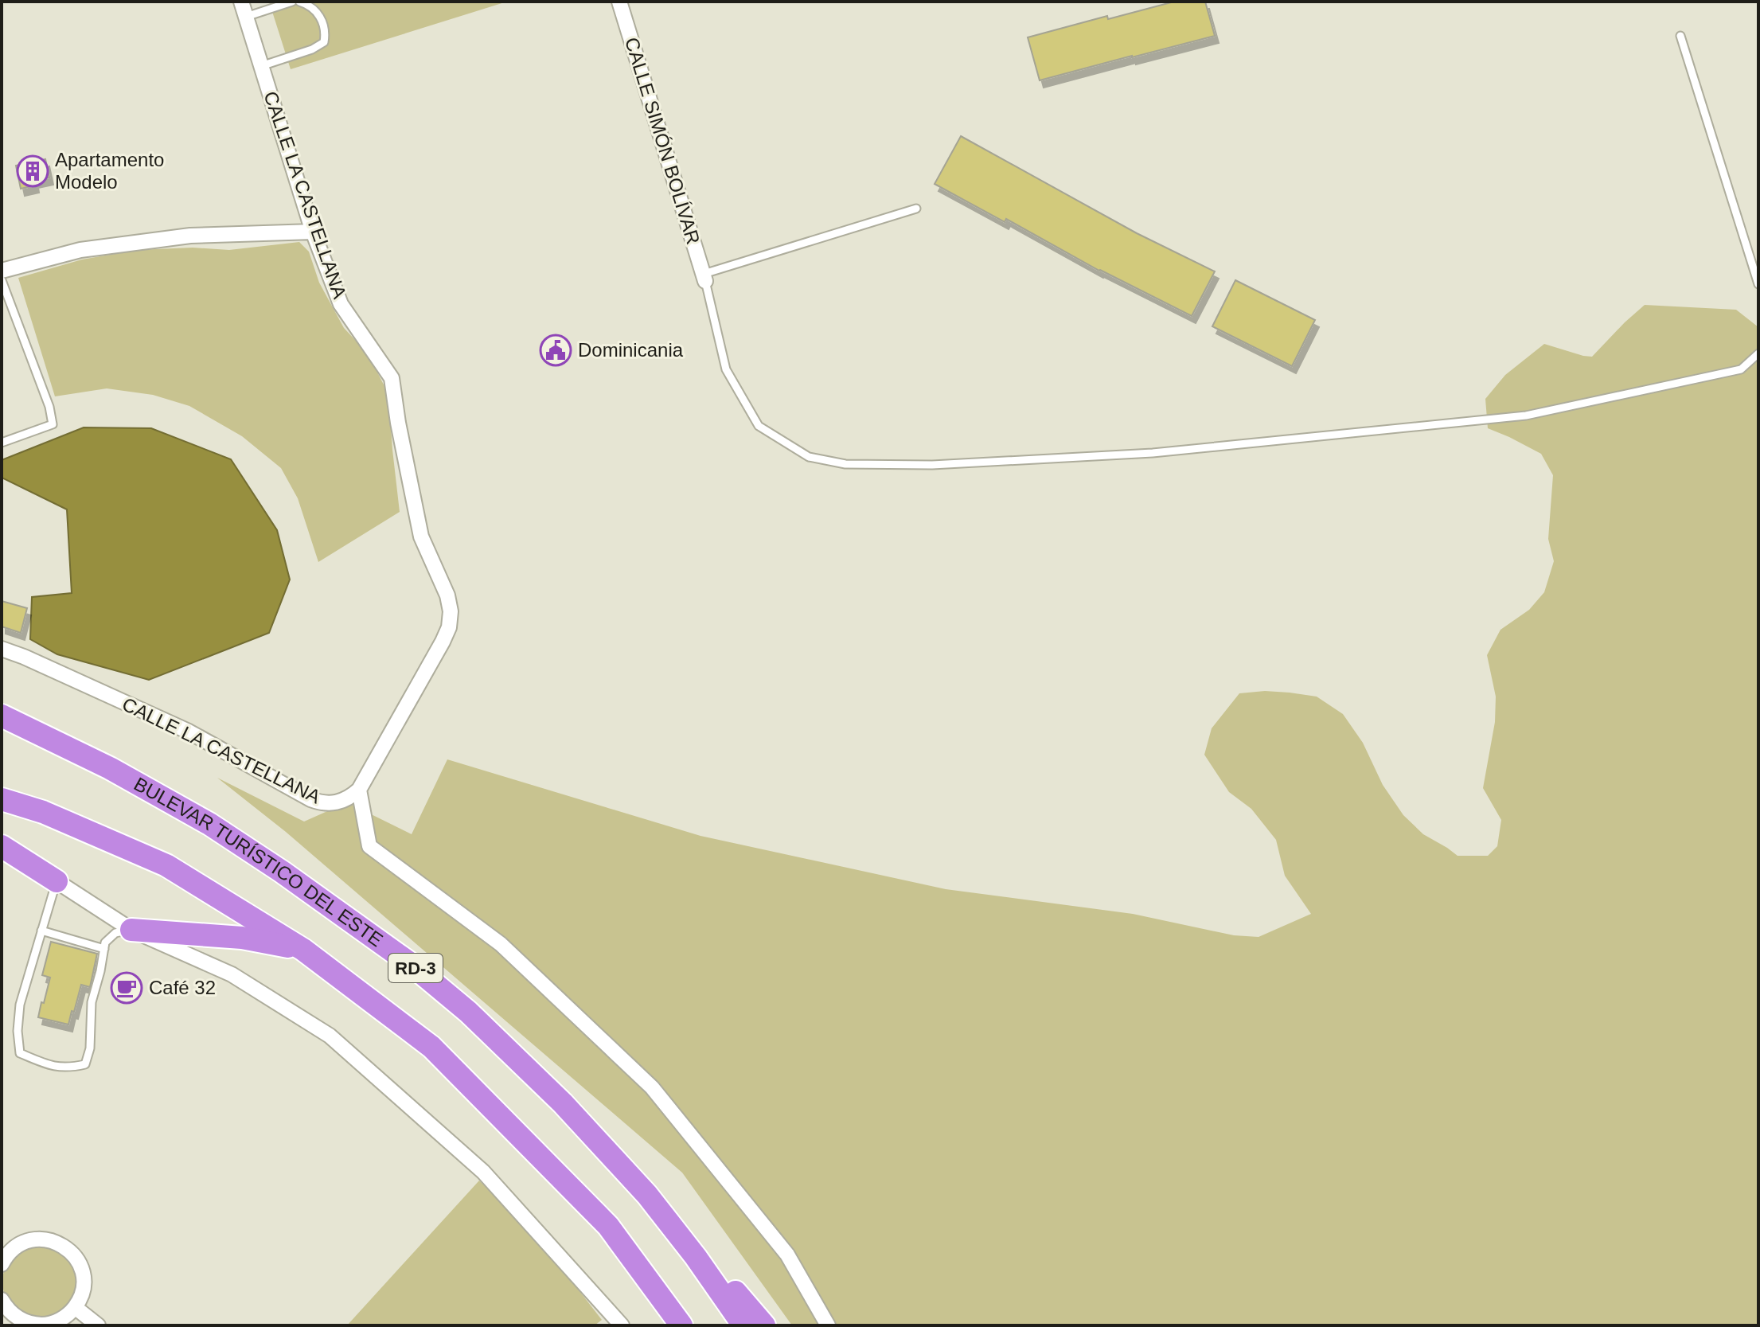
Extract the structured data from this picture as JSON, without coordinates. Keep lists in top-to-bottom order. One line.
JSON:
{"streets":{"highway":["BULEVAR TURÍSTICO DEL ESTE","RD-3"],"street":["CALLE SIMÓN BOLÍVAR","CALLE LA CASTELLANA"]},"places":{"building":["Apartamento Modelo"],"public building":["Dominicania"],"cafe":["Café 32"]}}
